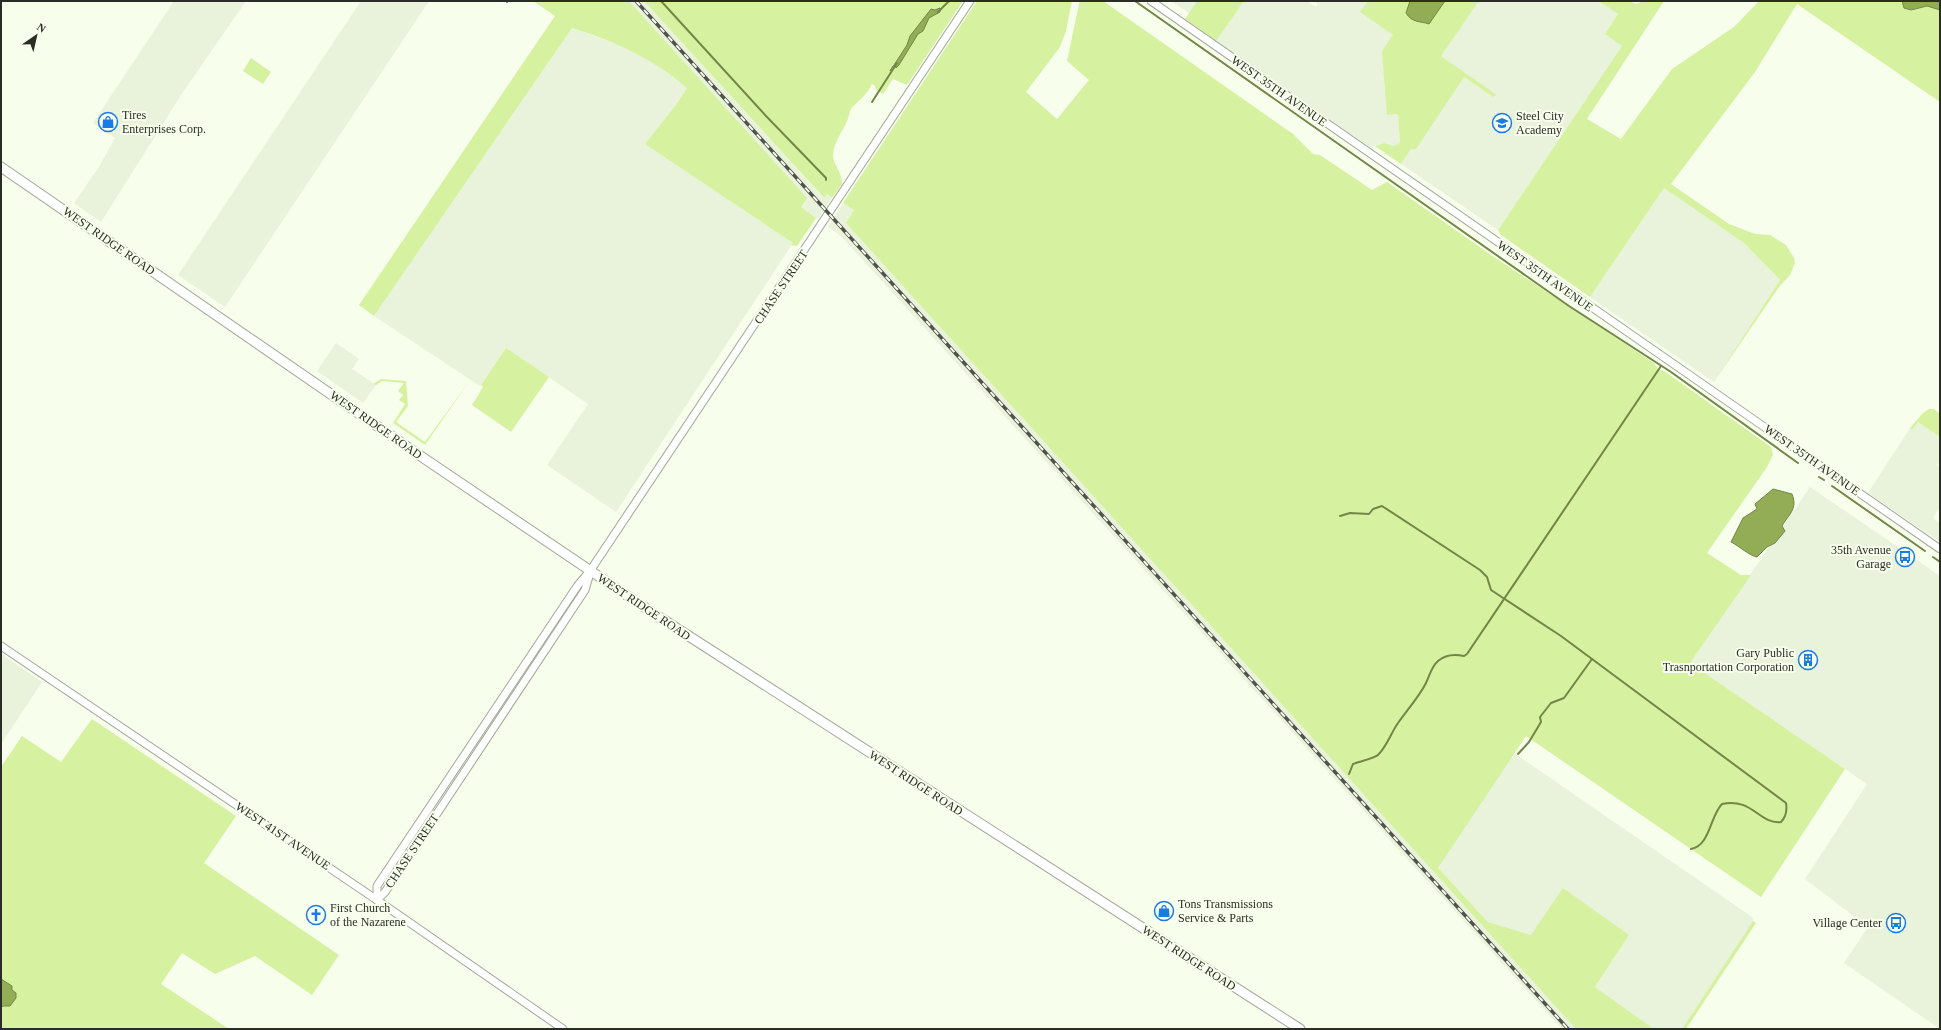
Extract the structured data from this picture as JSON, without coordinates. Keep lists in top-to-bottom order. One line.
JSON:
{"streets":{"main road":["WEST RIDGE ROAD"],"street":["WEST 35TH AVENUE","CHASE STREET","WEST 41ST AVENUE"]},"crossings":[["WEST RIDGE ROAD","CHASE STREET"],["CHASE STREET","WEST 41ST AVENUE"]],"places":{"shop":["Tires Enterprises Corp.","Tons Transmissions Service & Parts"],"school or university":["Steel City Academy"],"bus stop":["35th Avenue Garage","Village Center"],"building":["Gary Public Trasnportation Corporation"],"church":["First Church of the Nazarene"]},"north":"top right"}
